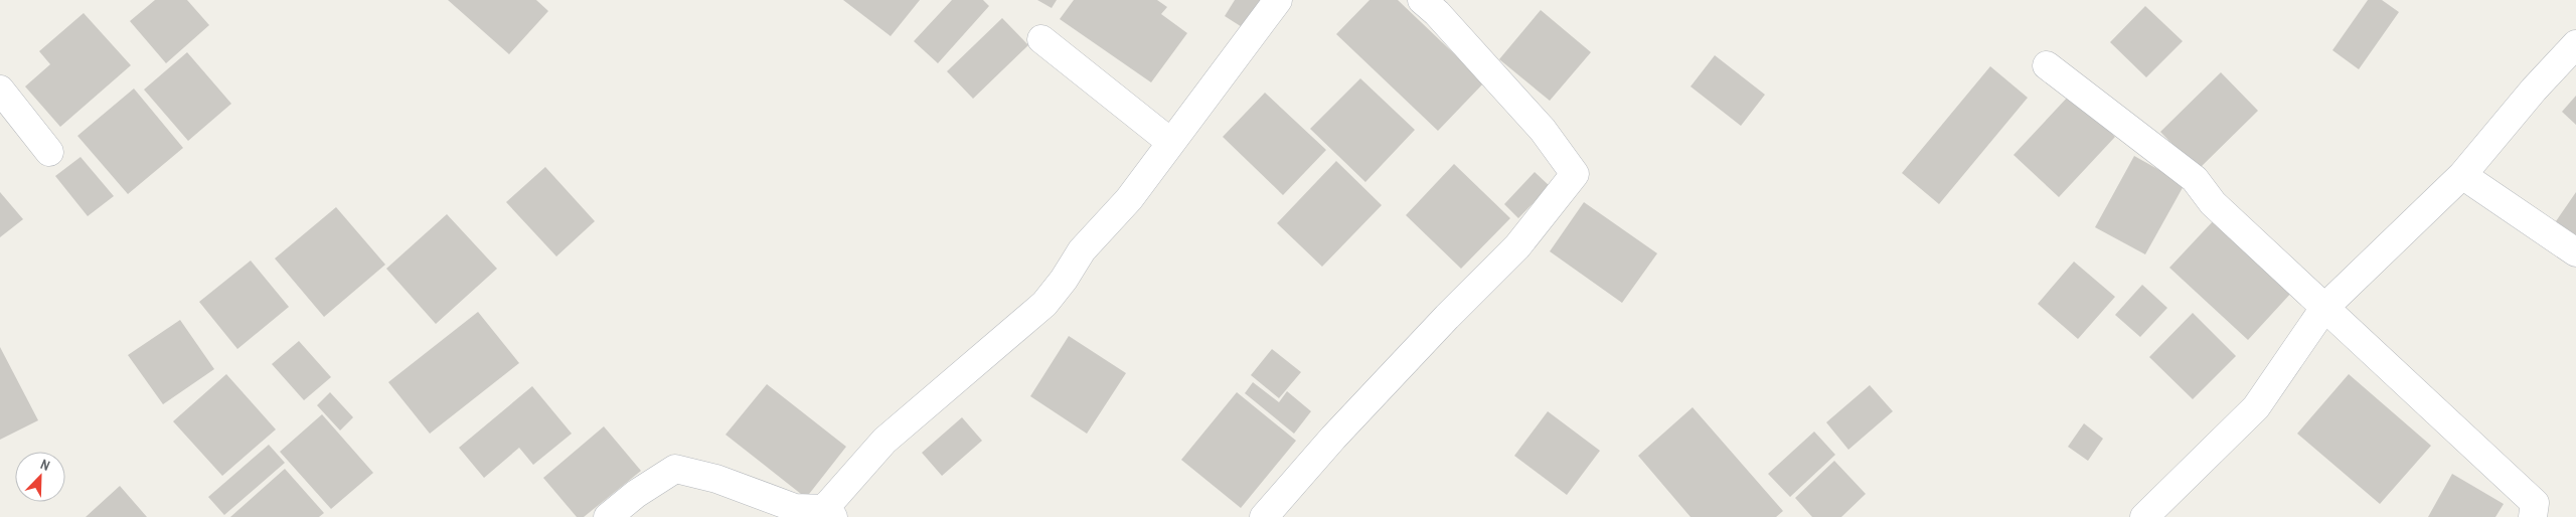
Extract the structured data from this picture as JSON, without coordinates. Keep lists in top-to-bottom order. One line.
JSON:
{"north":"top right"}
